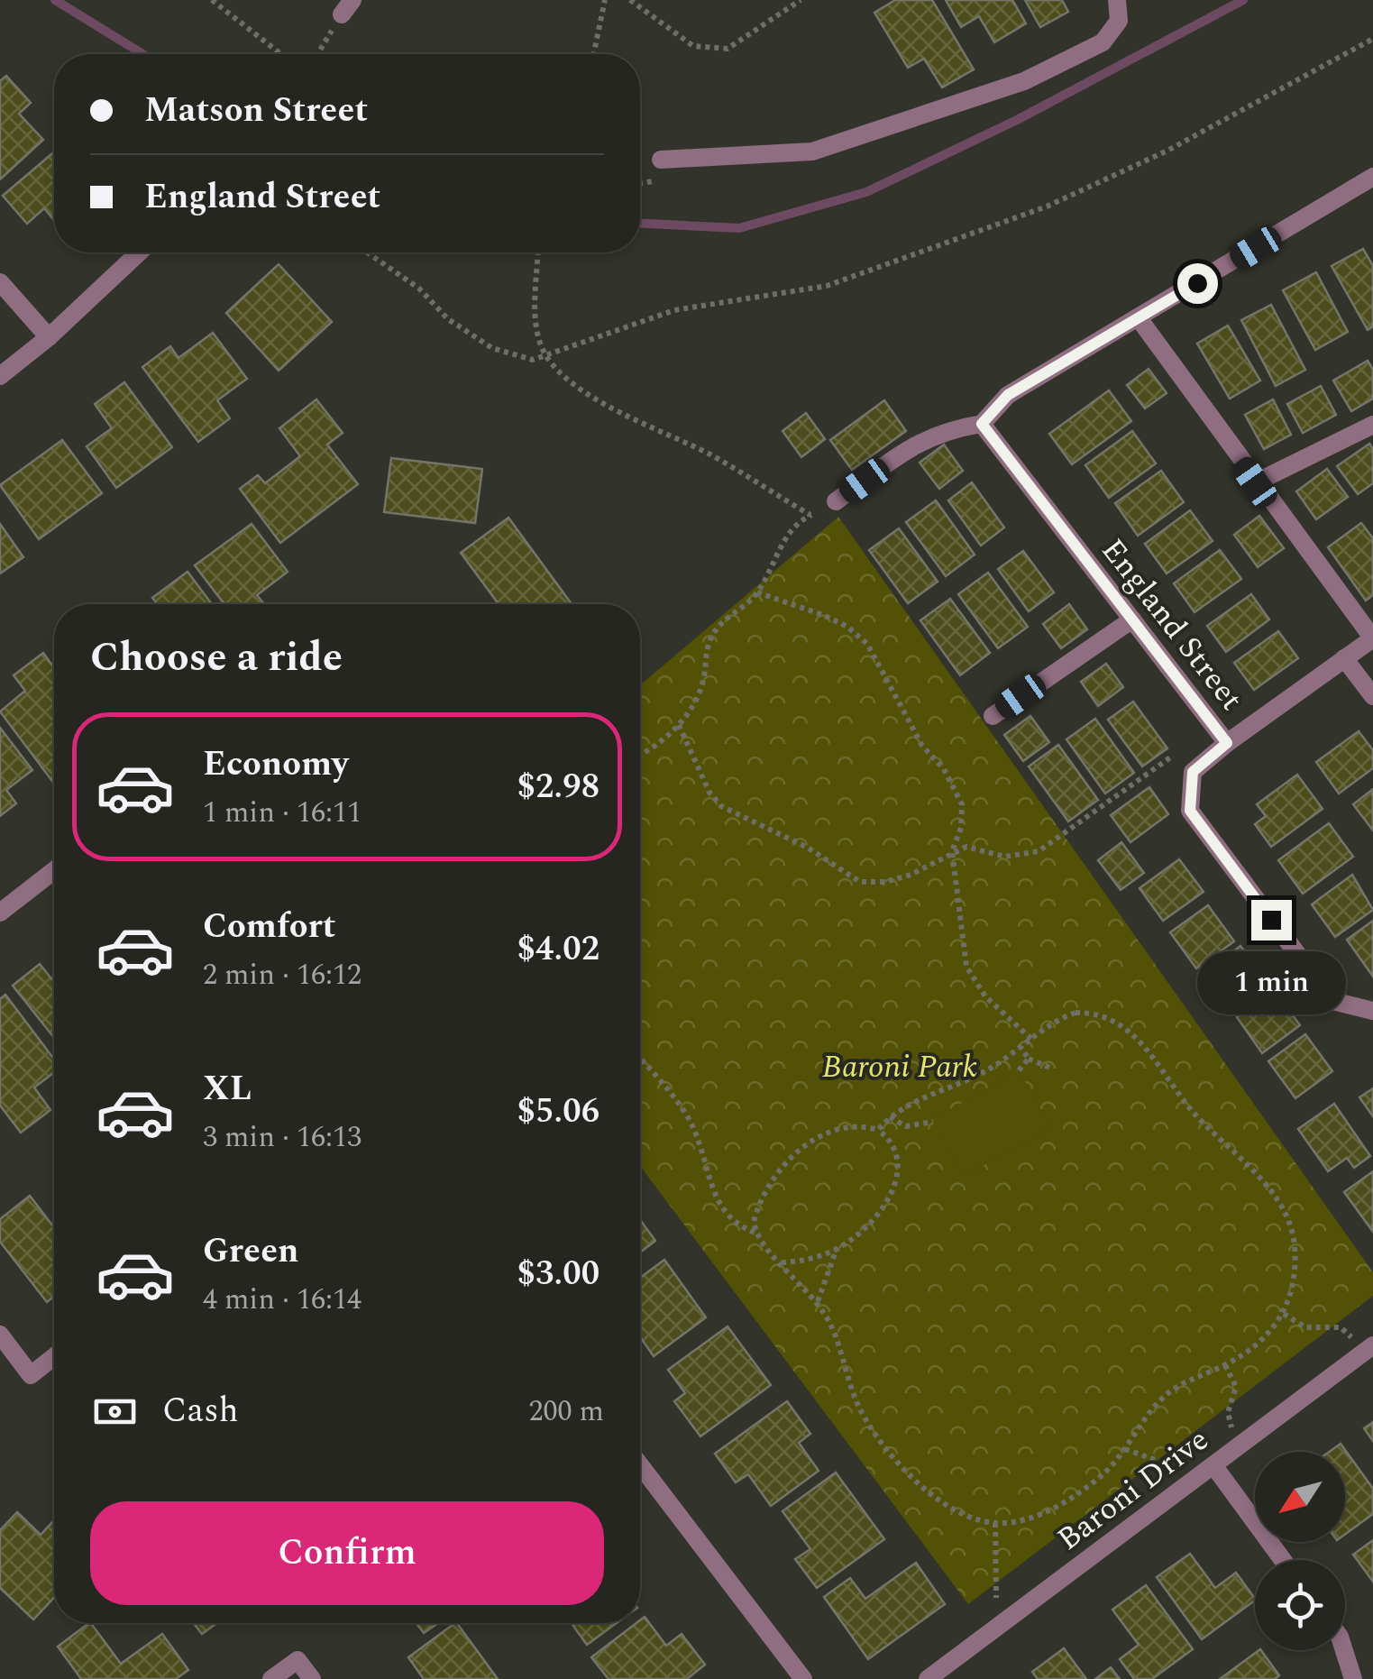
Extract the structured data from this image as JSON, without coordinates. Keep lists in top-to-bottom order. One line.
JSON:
{"streets":{"street":["England Street","Baroni Drive"]},"parks":["Baroni Park"],"north":"bottom left","page":{"banner":["Matson Street","England Street"],"heading":"Choose a ride","list":[{"name":"Economy","note":"1 min · 16:11","value":"$2.98"},{"name":"Comfort","note":"2 min · 16:12","value":"$4.02"},{"name":"XL","note":"3 min · 16:13","value":"$5.06"},{"name":"Green","note":"4 min · 16:14","value":"$3.00"}],"bubble":"1 min","pay":["Cash","200 m"],"buttons":"Confirm"}}
